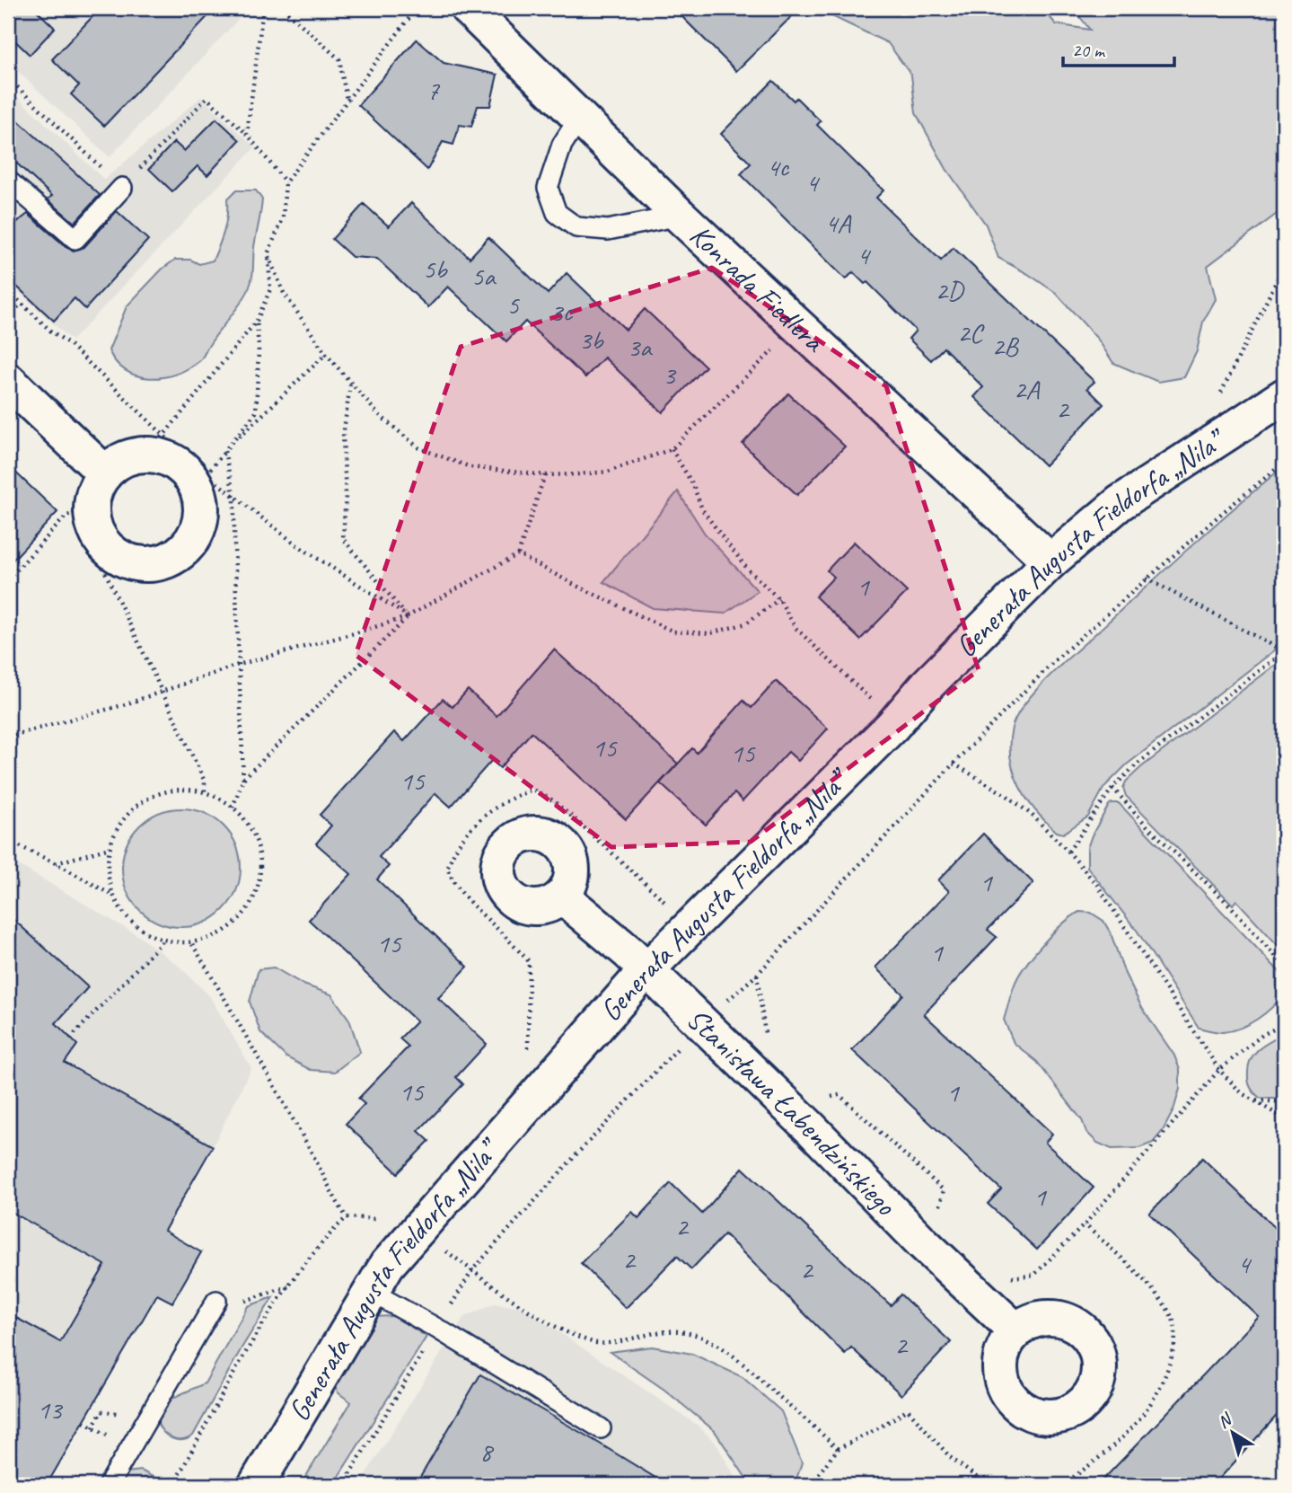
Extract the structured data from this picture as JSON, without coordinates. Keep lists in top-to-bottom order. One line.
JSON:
{"streets":{"street":["Konrada Fiedlera","Generała Augusta Fieldorfa „Nila”","Stanisława Łabendzińskiego"]},"crossings":[["Konrada Fiedlera","Generała Augusta Fieldorfa „Nila”"],["Generała Augusta Fieldorfa „Nila”","Stanisława Łabendzińskiego"]],"house_numbers":["7","4c","4","4A","4","5b","5a","2D","5","3c","2C","3b","2B","3a","3","2A","2","1","15","15","15","1","15","1","15","1","1","2","2","4","2","2","13","8"],"scale_bar":"20 m","north":"top left"}
